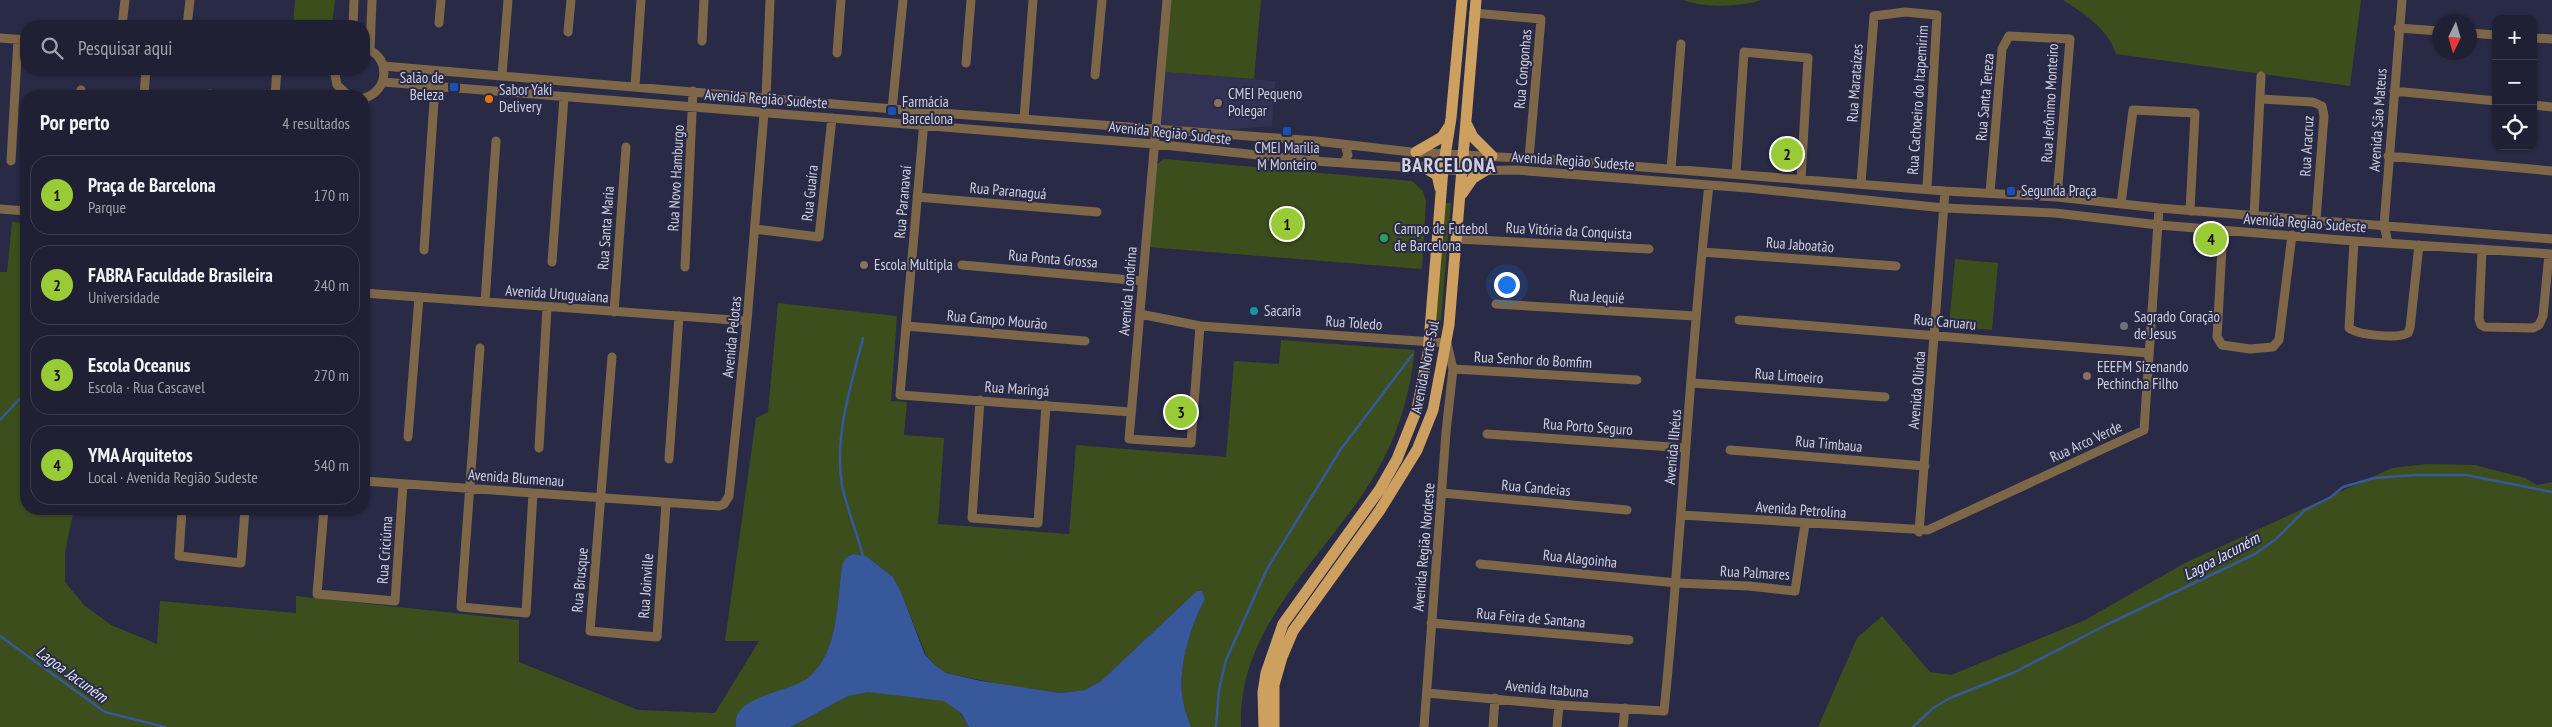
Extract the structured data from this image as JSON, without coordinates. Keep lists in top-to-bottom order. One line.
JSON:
{"streets":{"main road":["Avenida Norte-Sul"],"street":["Rua Congonhas","Rua Marataízes","Rua Santa Tereza","Avenida Região Sudeste","Rua Cachoeiro do Itapemirim","Rua Jerônimo Monteiro","Avenida São Mateus","Rua Aracruz","Rua Novo Hamburgo","Rua Paranaguá","Rua Guaíra","Rua Paranavaí","Rua Santa Maria","Rua Vitória da Conquista","Rua Jaboatão","Rua Ponta Grossa","Avenida Londrina","Avenida Uruguaiana","Rua Jequié","Rua Campo Mourão","Rua Caruaru","Rua Toledo","Avenida Pelotas","Rua Senhor do Bomfim","Rua Limoeiro","Rua Maringá","Avenida Olinda","Rua Porto Seguro","Rua Arco Verde","Rua Timbaua","Avenida Ilhéus","Avenida Blumenau","Rua Candeias","Avenida Petrolina","Avenida Região Nordeste","Rua Criciúma","Rua Alagoinha","Rua Palmares","Rua Brusque","Rua Joinville","Rua Feira de Santana","Avenida Itabuna"]},"crossings":[["Rua Congonhas","Avenida Região Sudeste"],["Rua Congonhas","Avenida Norte-Sul"],["Rua Marataízes","Avenida Região Sudeste"],["Rua Marataízes","Rua Cachoeiro do Itapemirim"],["Rua Santa Tereza","Avenida Região Sudeste"],["Rua Santa Tereza","Rua Jerônimo Monteiro"],["Avenida Região Sudeste","Rua Cachoeiro do Itapemirim"],["Avenida Região Sudeste","Rua Jerônimo Monteiro"],["Avenida Região Sudeste","Avenida São Mateus"],["Avenida Região Sudeste","Rua Aracruz"],["Avenida Região Sudeste","Rua Novo Hamburgo"],["Avenida Região Sudeste","Rua Guaíra"],["Avenida Região Sudeste","Rua Paranavaí"],["Avenida Região Sudeste","Avenida Londrina"],["Avenida Região Sudeste","Avenida Pelotas"],["Avenida Região Sudeste","Avenida Norte-Sul"],["Avenida Região Sudeste","Avenida Olinda"],["Avenida Região Sudeste","Rua Arco Verde"],["Avenida Região Sudeste","Avenida Ilhéus"],["Rua Paranaguá","Rua Paranavaí"],["Rua Guaíra","Avenida Pelotas"],["Rua Paranavaí","Rua Campo Mourão"],["Rua Paranavaí","Rua Maringá"],["Rua Santa Maria","Avenida Uruguaiana"],["Rua Vitória da Conquista","Avenida Norte-Sul"],["Rua Jaboatão","Avenida Ilhéus"],["Rua Ponta Grossa","Avenida Londrina"],["Avenida Londrina","Rua Toledo"],["Avenida Londrina","Rua Maringá"],["Avenida Uruguaiana","Avenida Pelotas"],["Rua Jequié","Avenida Ilhéus"],["Rua Caruaru","Avenida Olinda"],["Rua Caruaru","Rua Arco Verde"],["Rua Toledo","Rua Senhor do Bomfim"],["Rua Toledo","Avenida Norte-Sul"],["Avenida Pelotas","Avenida Blumenau"],["Avenida Pelotas","Rua Joinville"],["Rua Senhor do Bomfim","Avenida Norte-Sul"],["Rua Senhor do Bomfim","Avenida Região Nordeste"],["Rua Limoeiro","Avenida Ilhéus"],["Avenida Olinda","Rua Arco Verde"],["Avenida Olinda","Rua Timbaua"],["Avenida Olinda","Avenida Petrolina"],["Rua Porto Seguro","Avenida Ilhéus"],["Rua Arco Verde","Avenida Petrolina"],["Avenida Ilhéus","Avenida Petrolina"],["Avenida Ilhéus","Rua Alagoinha"],["Avenida Ilhéus","Rua Palmares"],["Avenida Ilhéus","Avenida Itabuna"],["Avenida Blumenau","Rua Criciúma"],["Avenida Blumenau","Rua Brusque"],["Avenida Blumenau","Rua Joinville"],["Rua Candeias","Avenida Região Nordeste"],["Avenida Petrolina","Rua Palmares"],["Avenida Região Nordeste","Rua Feira de Santana"],["Avenida Região Nordeste","Avenida Itabuna"],["Rua Alagoinha","Rua Palmares"],["Rua Brusque","Rua Joinville"]],"districts":["BARCELONA"],"water":["Lagoa Jacuném"],"places":{"transit":["Salão de Beleza","Farmácia Barcelona","CMEI Marilia M Monteiro","Segunda Praça"],"other":["Sabor Yaki Delivery","CMEI Pequeno Polegar","Campo de Futebol de Barcelona","Escola Multipla","Sacaria","Sagrado Coração de Jesus","EEEFM Sizenando Pechincha Filho"]},"north":"bottom","page":{"map_buttons":["+","−"],"search":"Pesquisar aqui","heading":["Por perto","4 resultados"],"pins":["2","1","4","3"],"list":[{"mark":"1","name":"Praça de Barcelona","note":"Parque","value":"170 m"},{"mark":"2","name":"FABRA Faculdade Brasileira","note":"Universidade","value":"240 m"},{"mark":"3","name":"Escola Oceanus","note":"Escola · Rua Cascavel","value":"270 m"},{"mark":"4","name":"YMA Arquitetos","note":"Local · Avenida Região Sudeste","value":"540 m"}]}}
